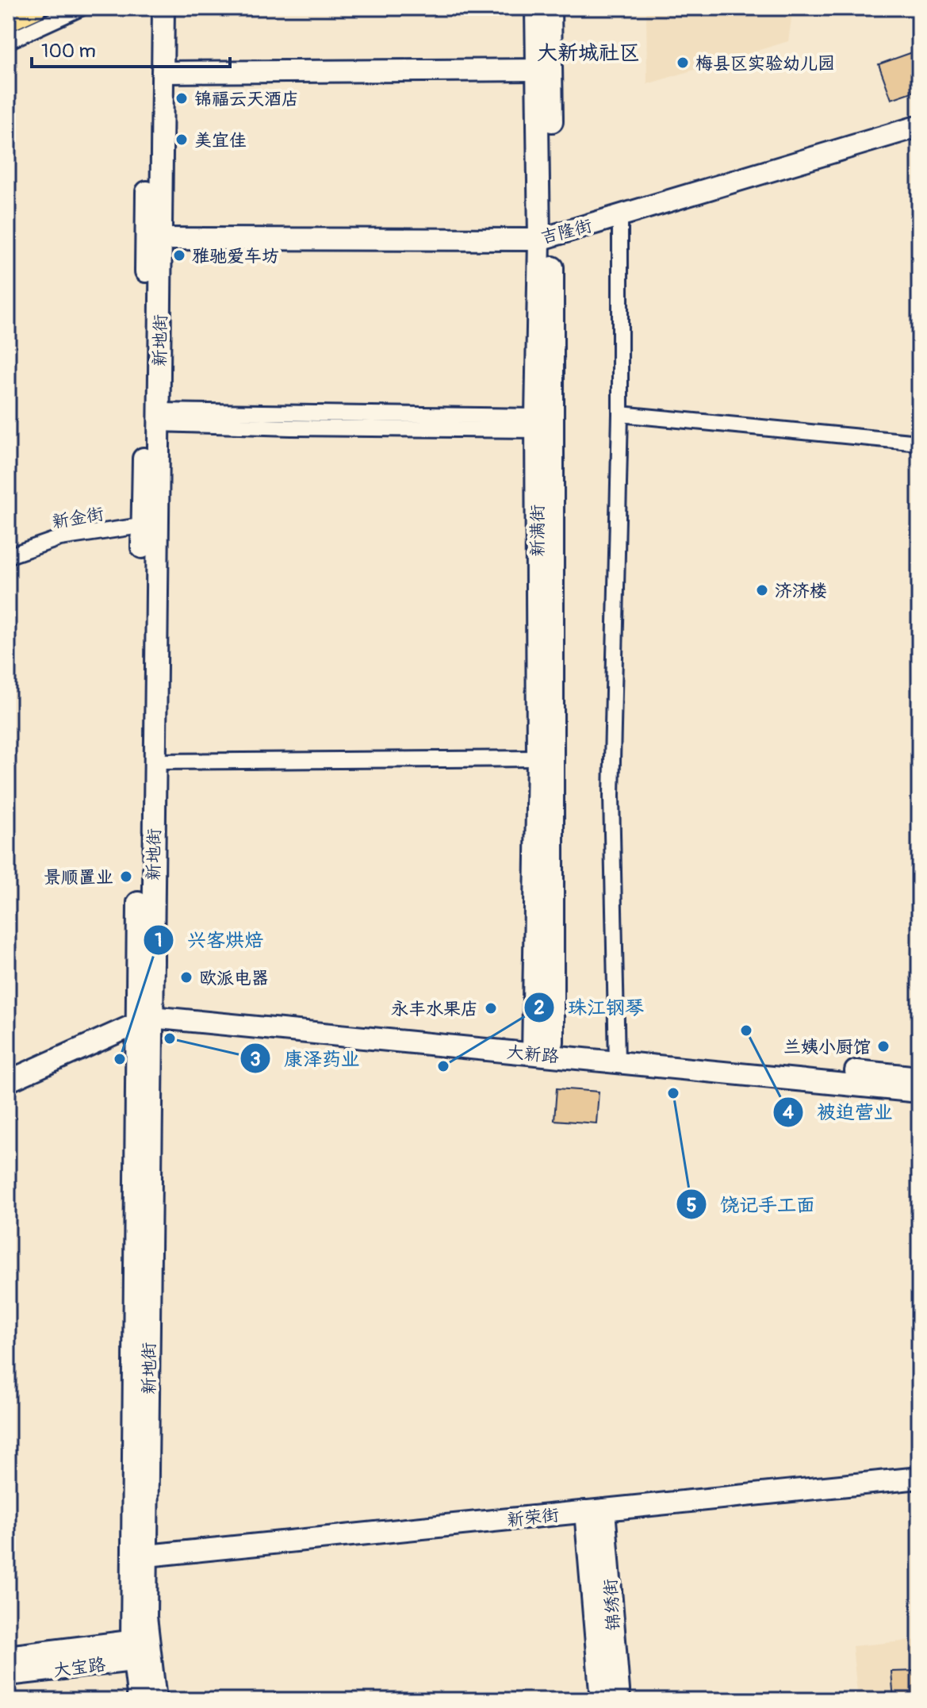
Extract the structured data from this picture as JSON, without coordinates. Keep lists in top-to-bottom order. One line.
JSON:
{"streets":{"street":["吉隆街","新地街","新金街","新满街","大新路","新荣街","锦绣街","大宝路"]},"crossings":[["吉隆街","新地街"],["吉隆街","新满街"],["新地街","新金街"],["新地街","大新路"],["新地街","新荣街"],["新地街","大宝路"],["新满街","大新路"],["新荣街","锦绣街"]],"districts":["大新城社区"],"places":["梅县区实验幼儿园","锦福云天酒店","美宜佳","雅驰爱车坊","济济楼","景顺置业","欧派电器","永丰水果店","被迫营业","康泽药业","兰姨小厨馆","兴客烘焙","珠江钢琴","饶记手工面"],"scale_bar":"100 m"}
